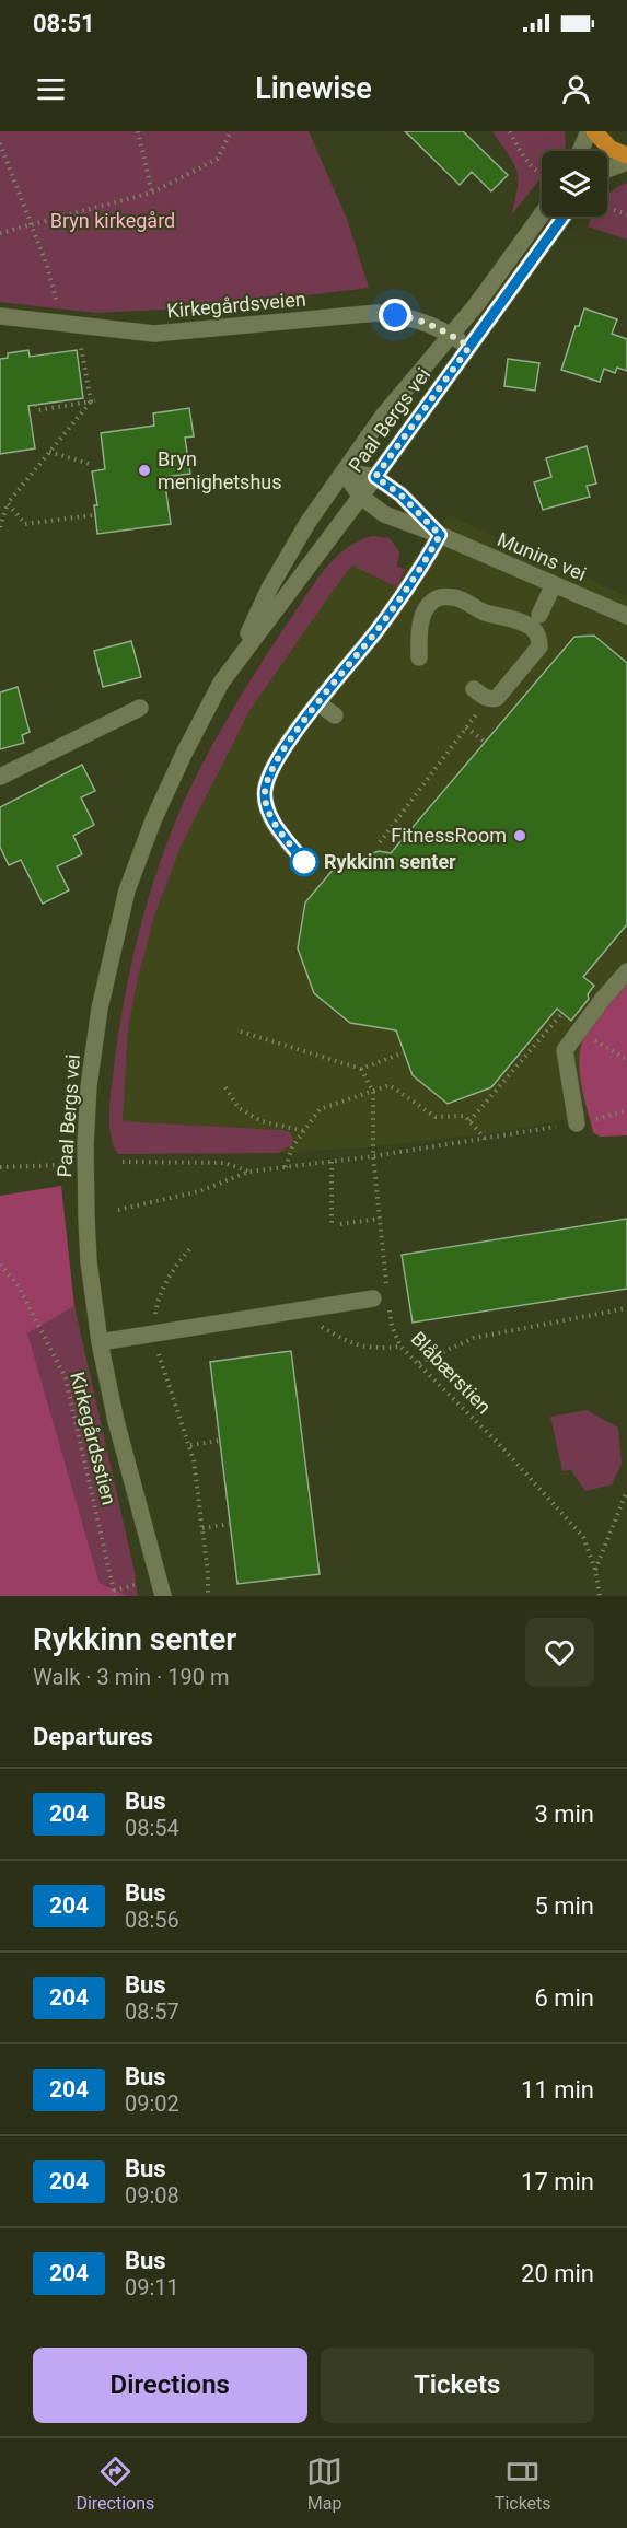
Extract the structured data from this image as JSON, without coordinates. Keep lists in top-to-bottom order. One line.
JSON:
{"streets":{"street":["Kirkegårdsveien","Paal Bergs vei","Munins vei"],"path":["Blåbærstien","Kirkegårdsstien"]},"crossings":[["Kirkegårdsveien","Paal Bergs vei"],["Paal Bergs vei","Munins vei"]],"parks":["Bryn kirkegård"],"places":["Bryn menighetshus","FitnessRoom","Rykkinn senter"],"lines":["bus line 204"],"page":{"status":"08:51","header":"Linewise","heading":[["Rykkinn senter","Walk · 3 min · 190 m"],"Departures"],"list":[{"mark":"204","name":"Bus","note":"08:54","value":"3 min"},{"mark":"204","name":"Bus","note":"08:56","value":"5 min"},{"mark":"204","name":"Bus","note":"08:57","value":"6 min"},{"mark":"204","name":"Bus","note":"09:02","value":"11 min"},{"mark":"204","name":"Bus","note":"09:08","value":"17 min"},{"mark":"204","name":"Bus","note":"09:11","value":"20 min"}],"buttons":["Directions","Tickets"],"tabs":["Directions","Map","Tickets"]}}
